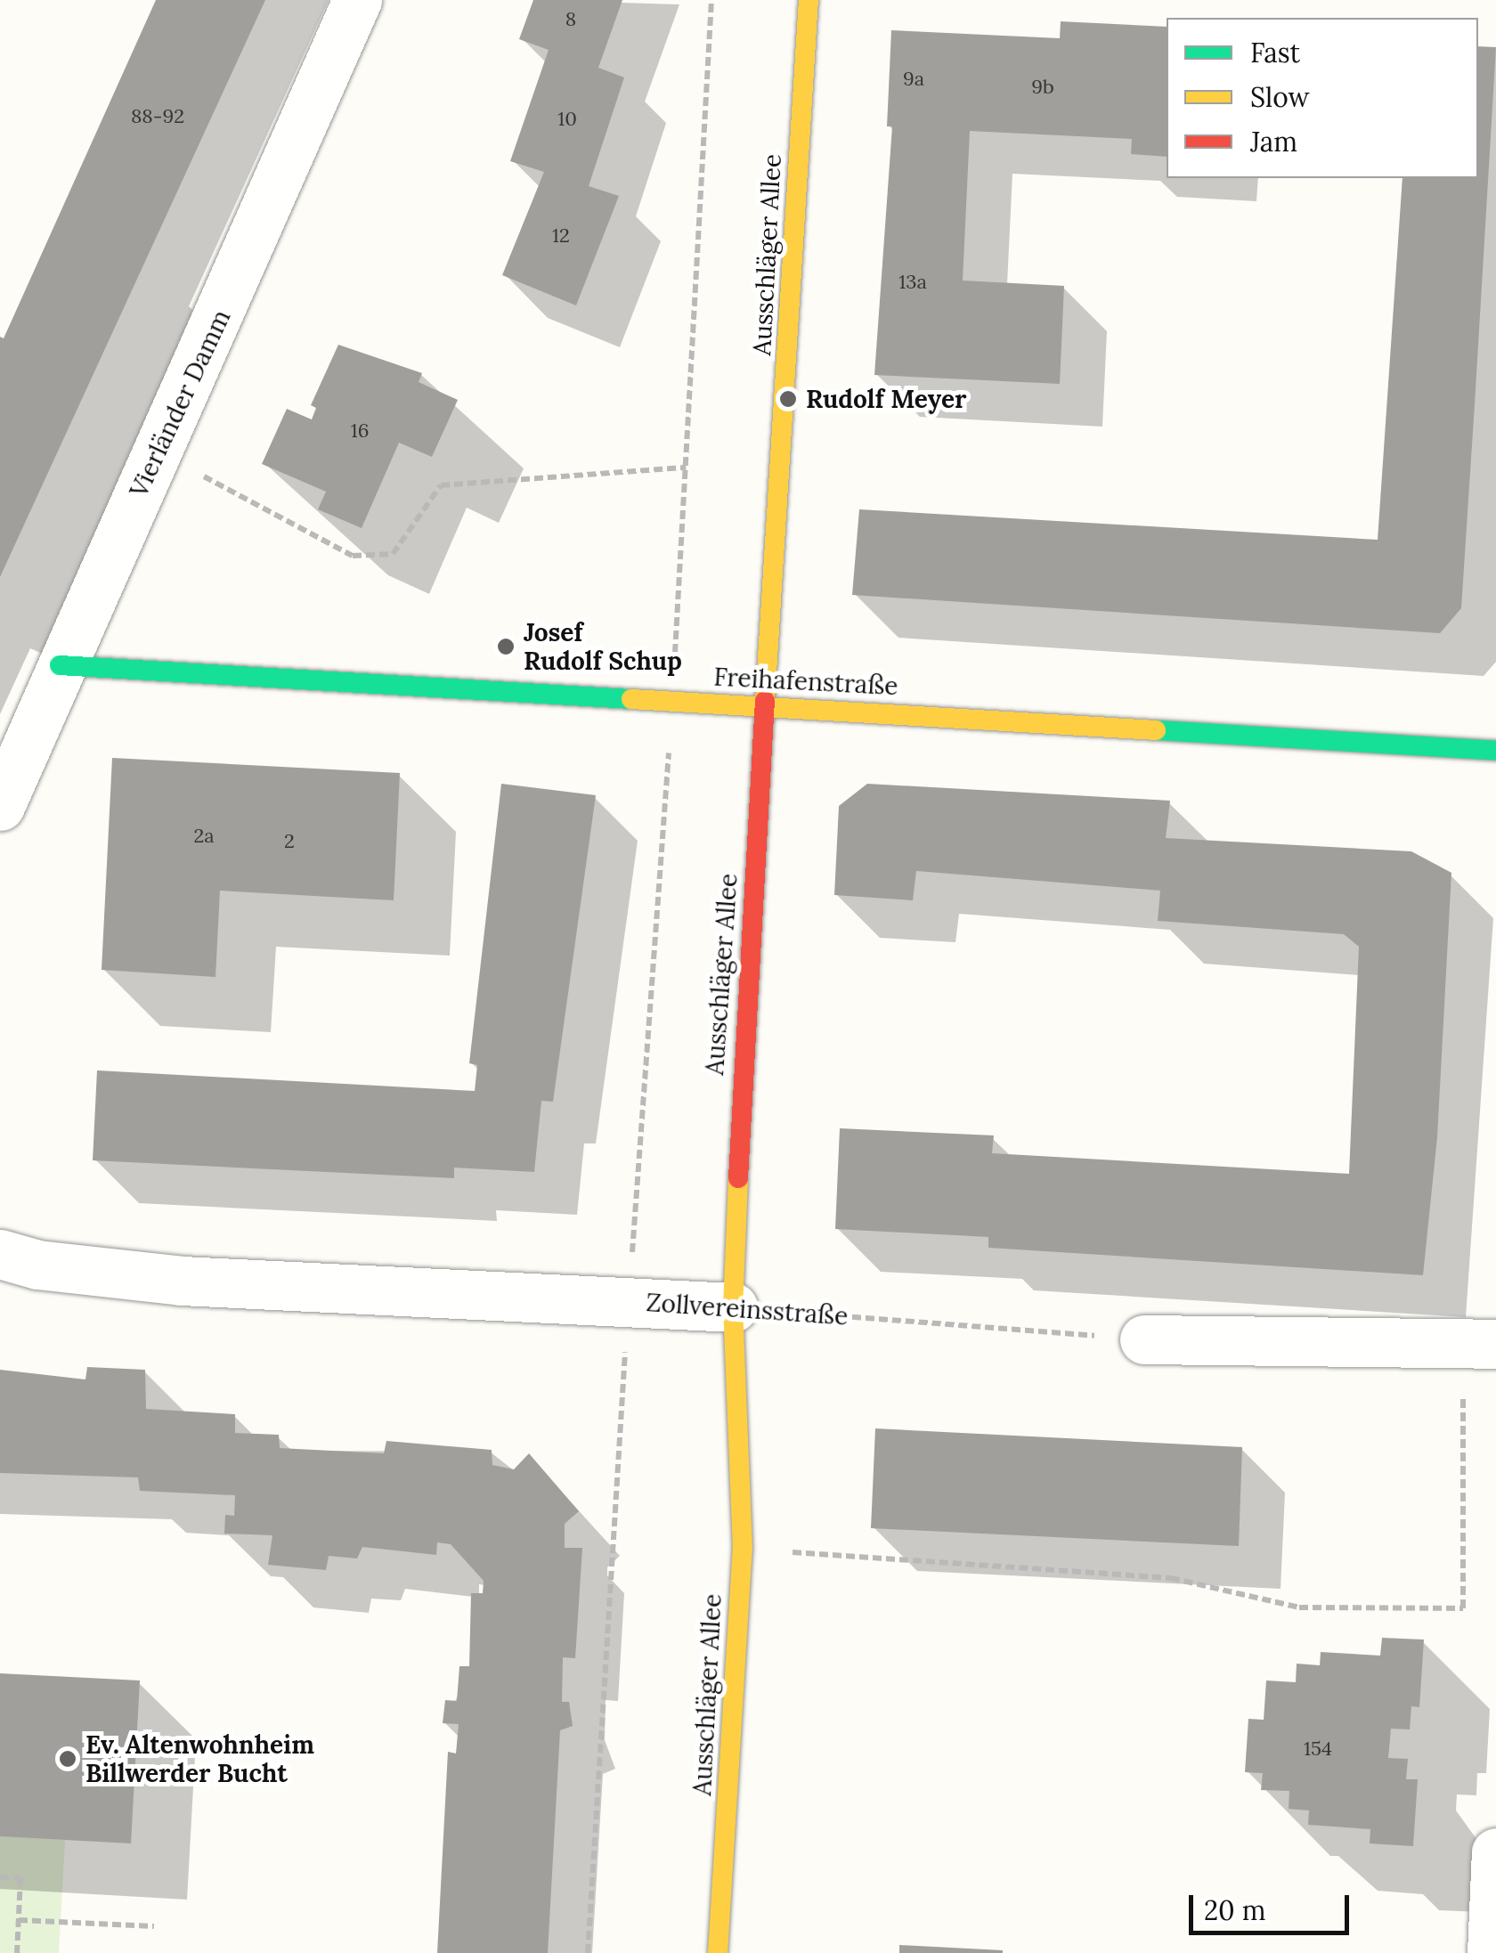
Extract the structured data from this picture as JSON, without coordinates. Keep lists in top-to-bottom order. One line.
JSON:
{"streets":{"street":["Ausschläger Allee","Vierländer Damm","Freihafenstraße","Zollvereinsstraße"]},"crossings":[["Ausschläger Allee","Freihafenstraße"],["Ausschläger Allee","Zollvereinsstraße"],["Vierländer Damm","Freihafenstraße"]],"places":["Rudolf Meyer","Josef Rudolf Schup","Ev. Altenwohnheim Billwerder Bucht"],"house_numbers":["8","9a","9b","88-92","10","12","13a","16","2a","2","154"],"legend":["Fast","Slow","Jam"],"scale_bar":"20 m"}
